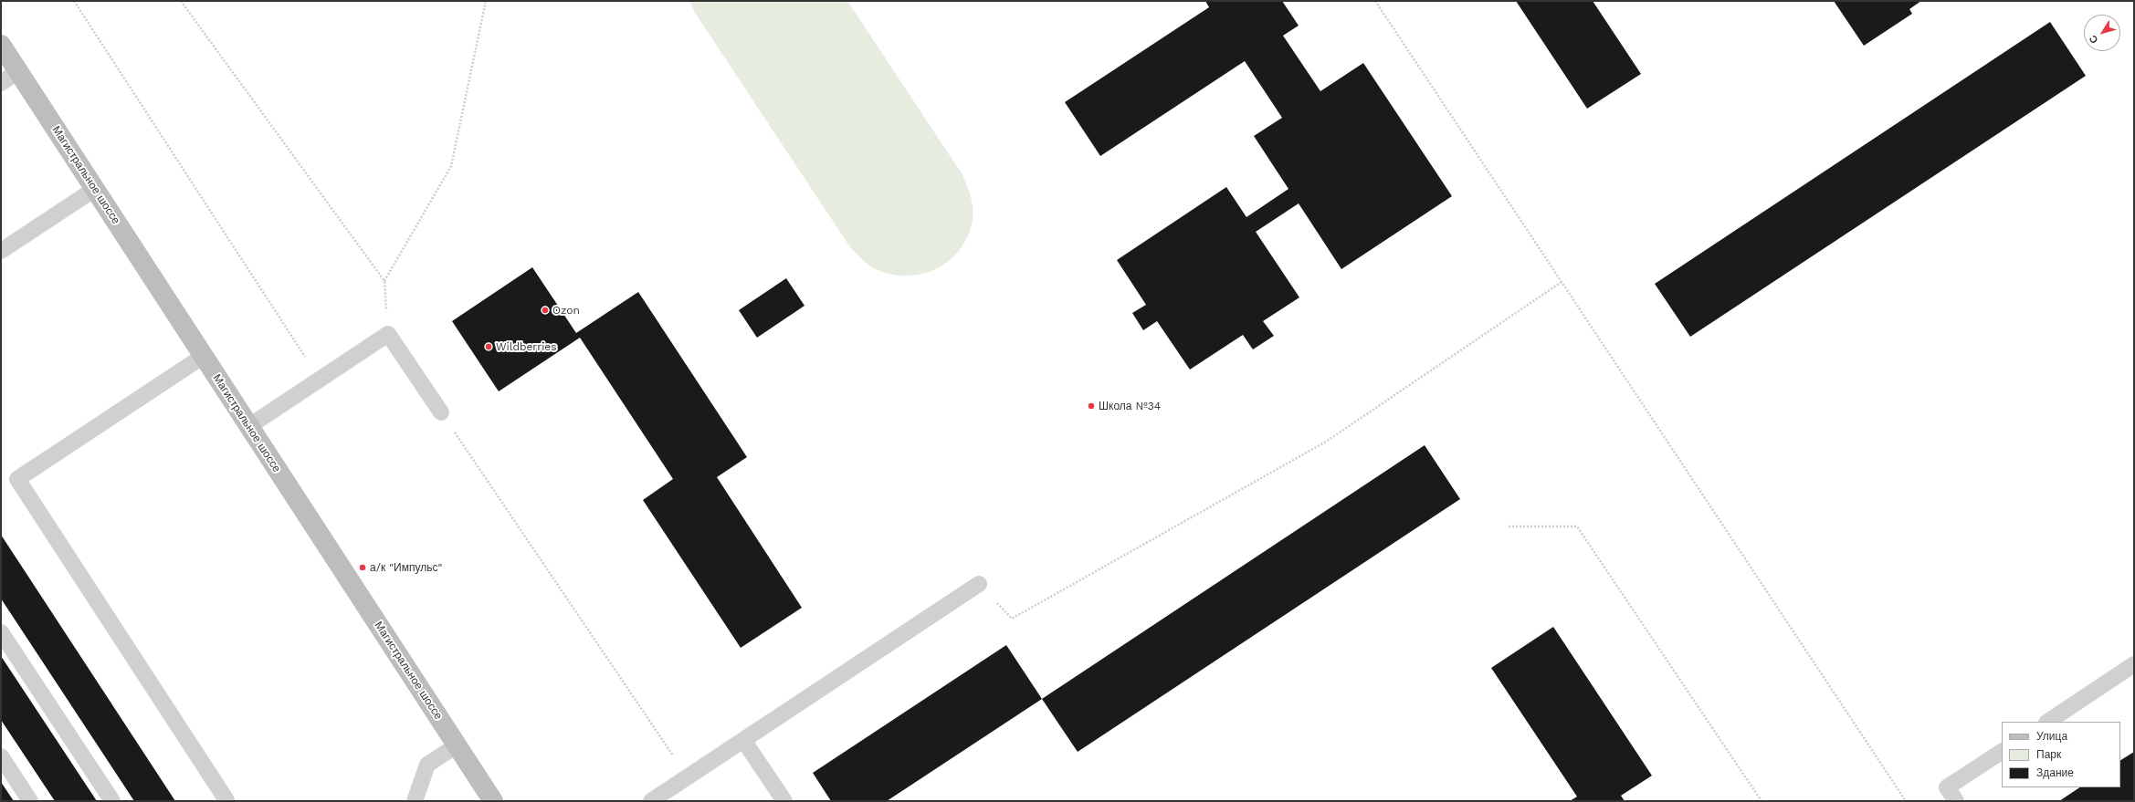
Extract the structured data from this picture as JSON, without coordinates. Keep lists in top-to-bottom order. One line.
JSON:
{"streets":{"main road":["Магистральное шоссе"]},"places":["Ozon","Wildberries","Школа №34","а/к \"Импульс\""],"legend":["Улица","Парк","Здание"],"north":"bottom left"}
